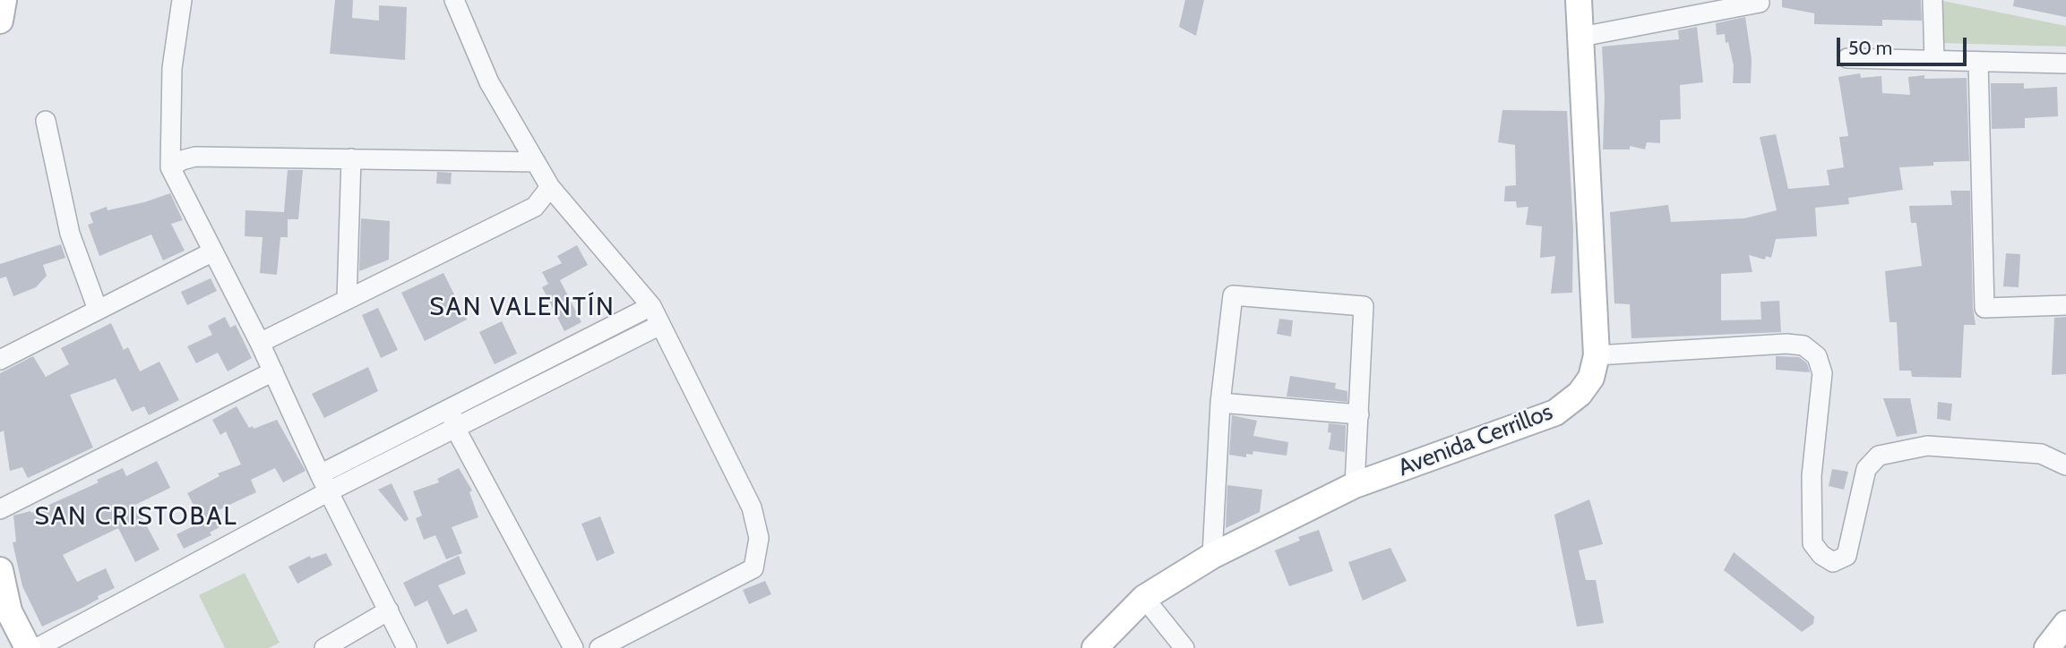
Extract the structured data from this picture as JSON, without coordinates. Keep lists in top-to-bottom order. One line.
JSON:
{"streets":{"street":["Avenida Cerrillos"]},"districts":["SAN VALENTÍN","SAN CRISTOBAL"],"scale_bar":"50 m"}
